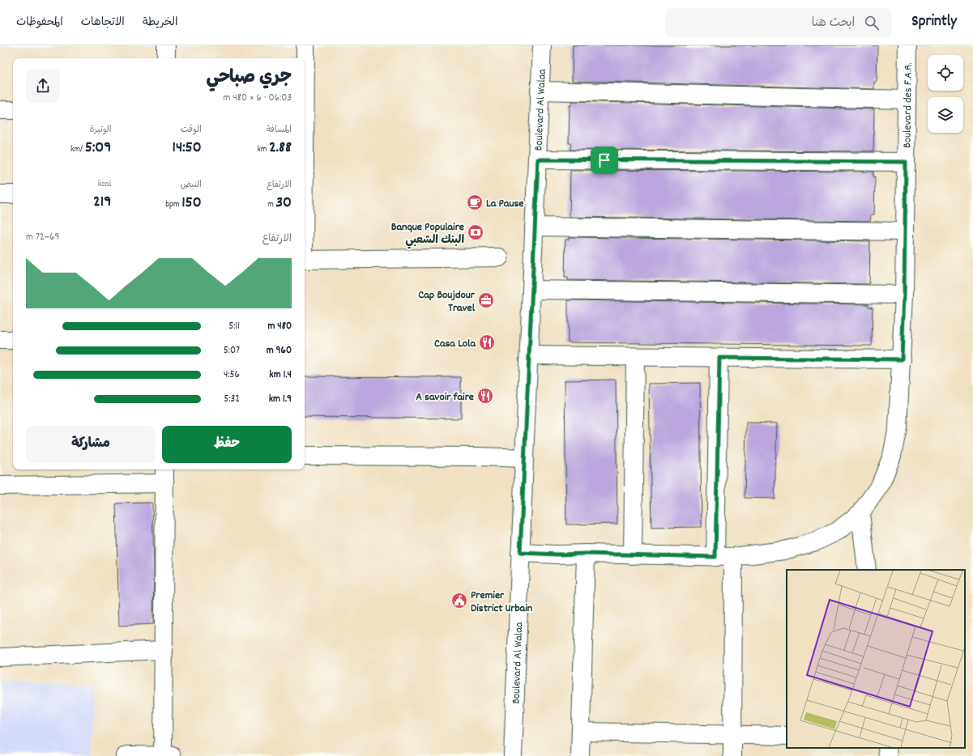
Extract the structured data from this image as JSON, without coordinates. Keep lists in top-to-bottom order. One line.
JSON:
{"streets":{"street":["Boulevard des F.A.R.","Boulevard Al Walaa"]},"crossings":[["Boulevard des F.A.R.","Boulevard Al Walaa"]],"places":{"cafe":["La Pause"],"bank":["Banque Populaire البنك الشعبي"],"office":["Cap Boujdour Travel"],"restaurant":["Casa Lola","A savoir faire"],"public building":["Premier District Urbain"]},"page":{"header":"Sprintly","search":"ابحث هنا","nav":["الخريطة","الاتجاهات","المحفوظات"],"heading":["جري صباحي","06:03 · 6 × 480 m"],"stats":[["المسافة","2.88 km"],["الوقت","14:50"],["الوتيرة","5:09 /km"],["الارتفاع","30 m"],["النبض","150 bpm"],["kcal","219"]],"chart":["الارتفاع","69–72 m"],"list":[{"name":"480 m","note":"5:11"},{"name":"960 m","note":"5:07"},{"name":"1.4 km","note":"4:56"},{"name":"1.9 km","note":"5:32"}],"buttons":["حفظ","مشاركة"]}}
